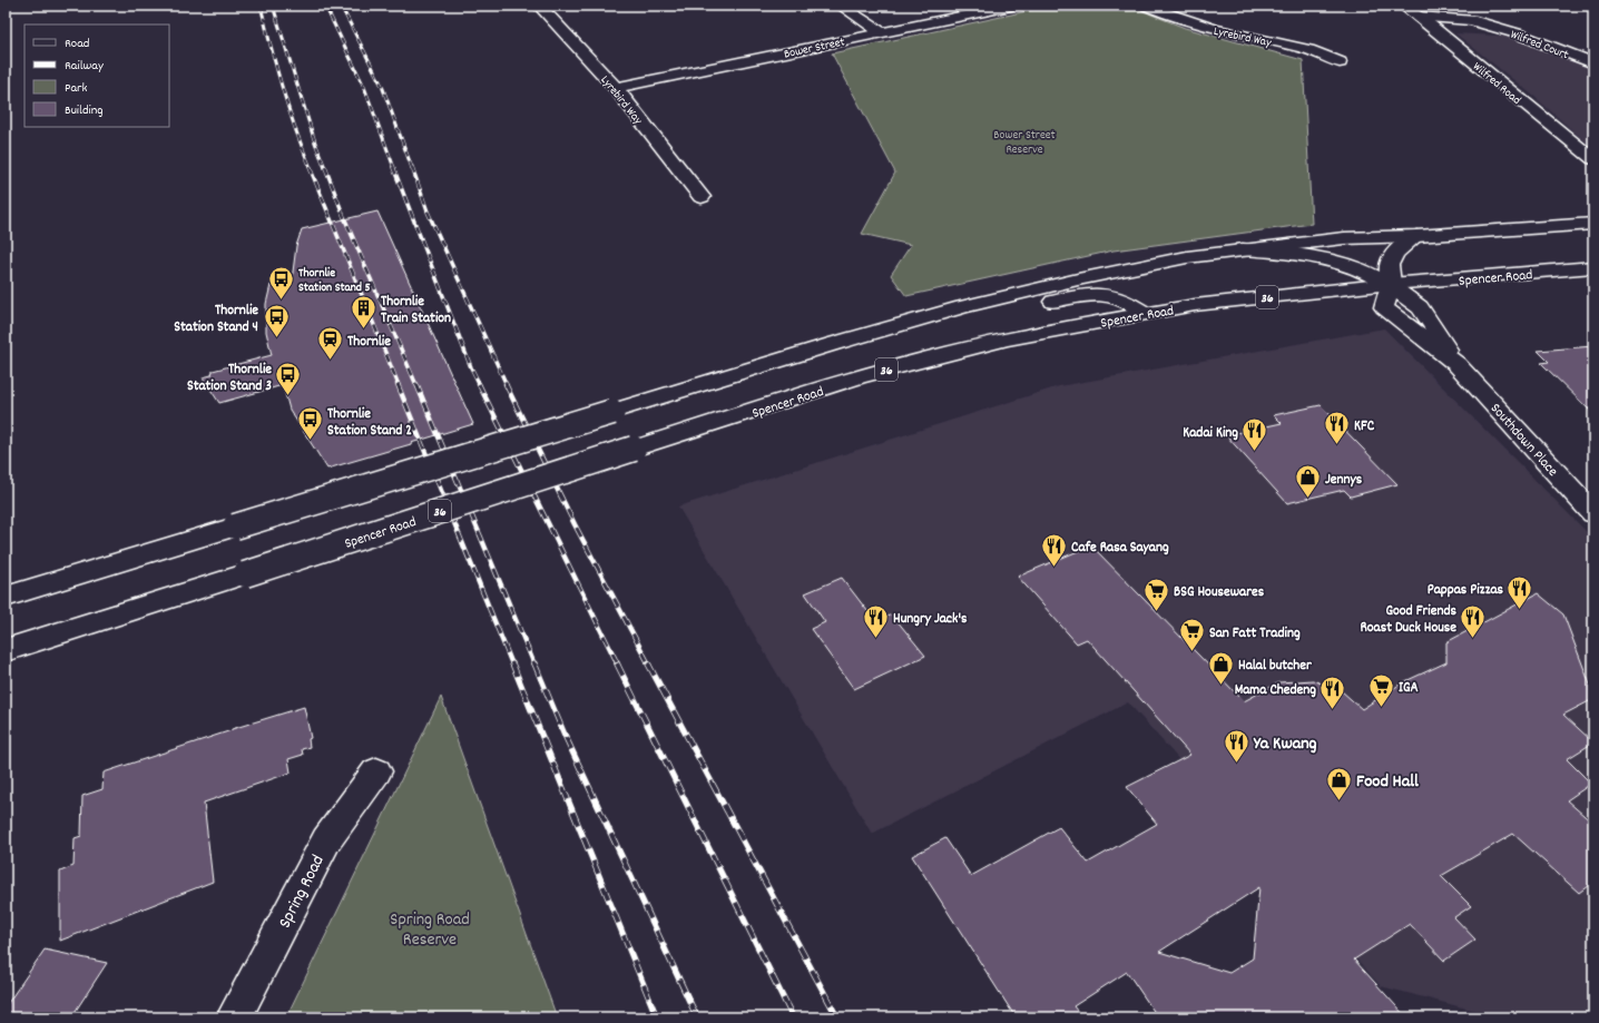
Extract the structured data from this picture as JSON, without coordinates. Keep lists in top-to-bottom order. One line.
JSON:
{"streets":{"main road":["Lyrebird Way","Wilfred Court","Bower Street","Wilfred Road","Spencer Road","36","Southdown Place","Spring Road"]},"crossings":[["Lyrebird Way","Bower Street"],["Wilfred Court","Wilfred Road"],["Spencer Road","Southdown Place"]],"parks":["Bower Street Reserve","Spring Road Reserve"],"places":{"bus stop":["Thornlie Station Stand 5","Thornlie Station Stand 4","Thornlie Station Stand 3","Thornlie Station Stand 2"],"building":["Thornlie Train Station"],"station":["Thornlie"],"restaurant":["KFC","Kadai King","Cafe Rasa Sayang","Pappas Pizzas","Hungry Jack's","Good Friends Roast Duck House","Mama Chedeng","Ya Kwang"],"shop":["Jennys","Halal butcher","Food Hall"],"supermarket":["BSG Housewares","San Fatt Trading","IGA"]},"legend":["Road","Railway","Park","Building"]}
